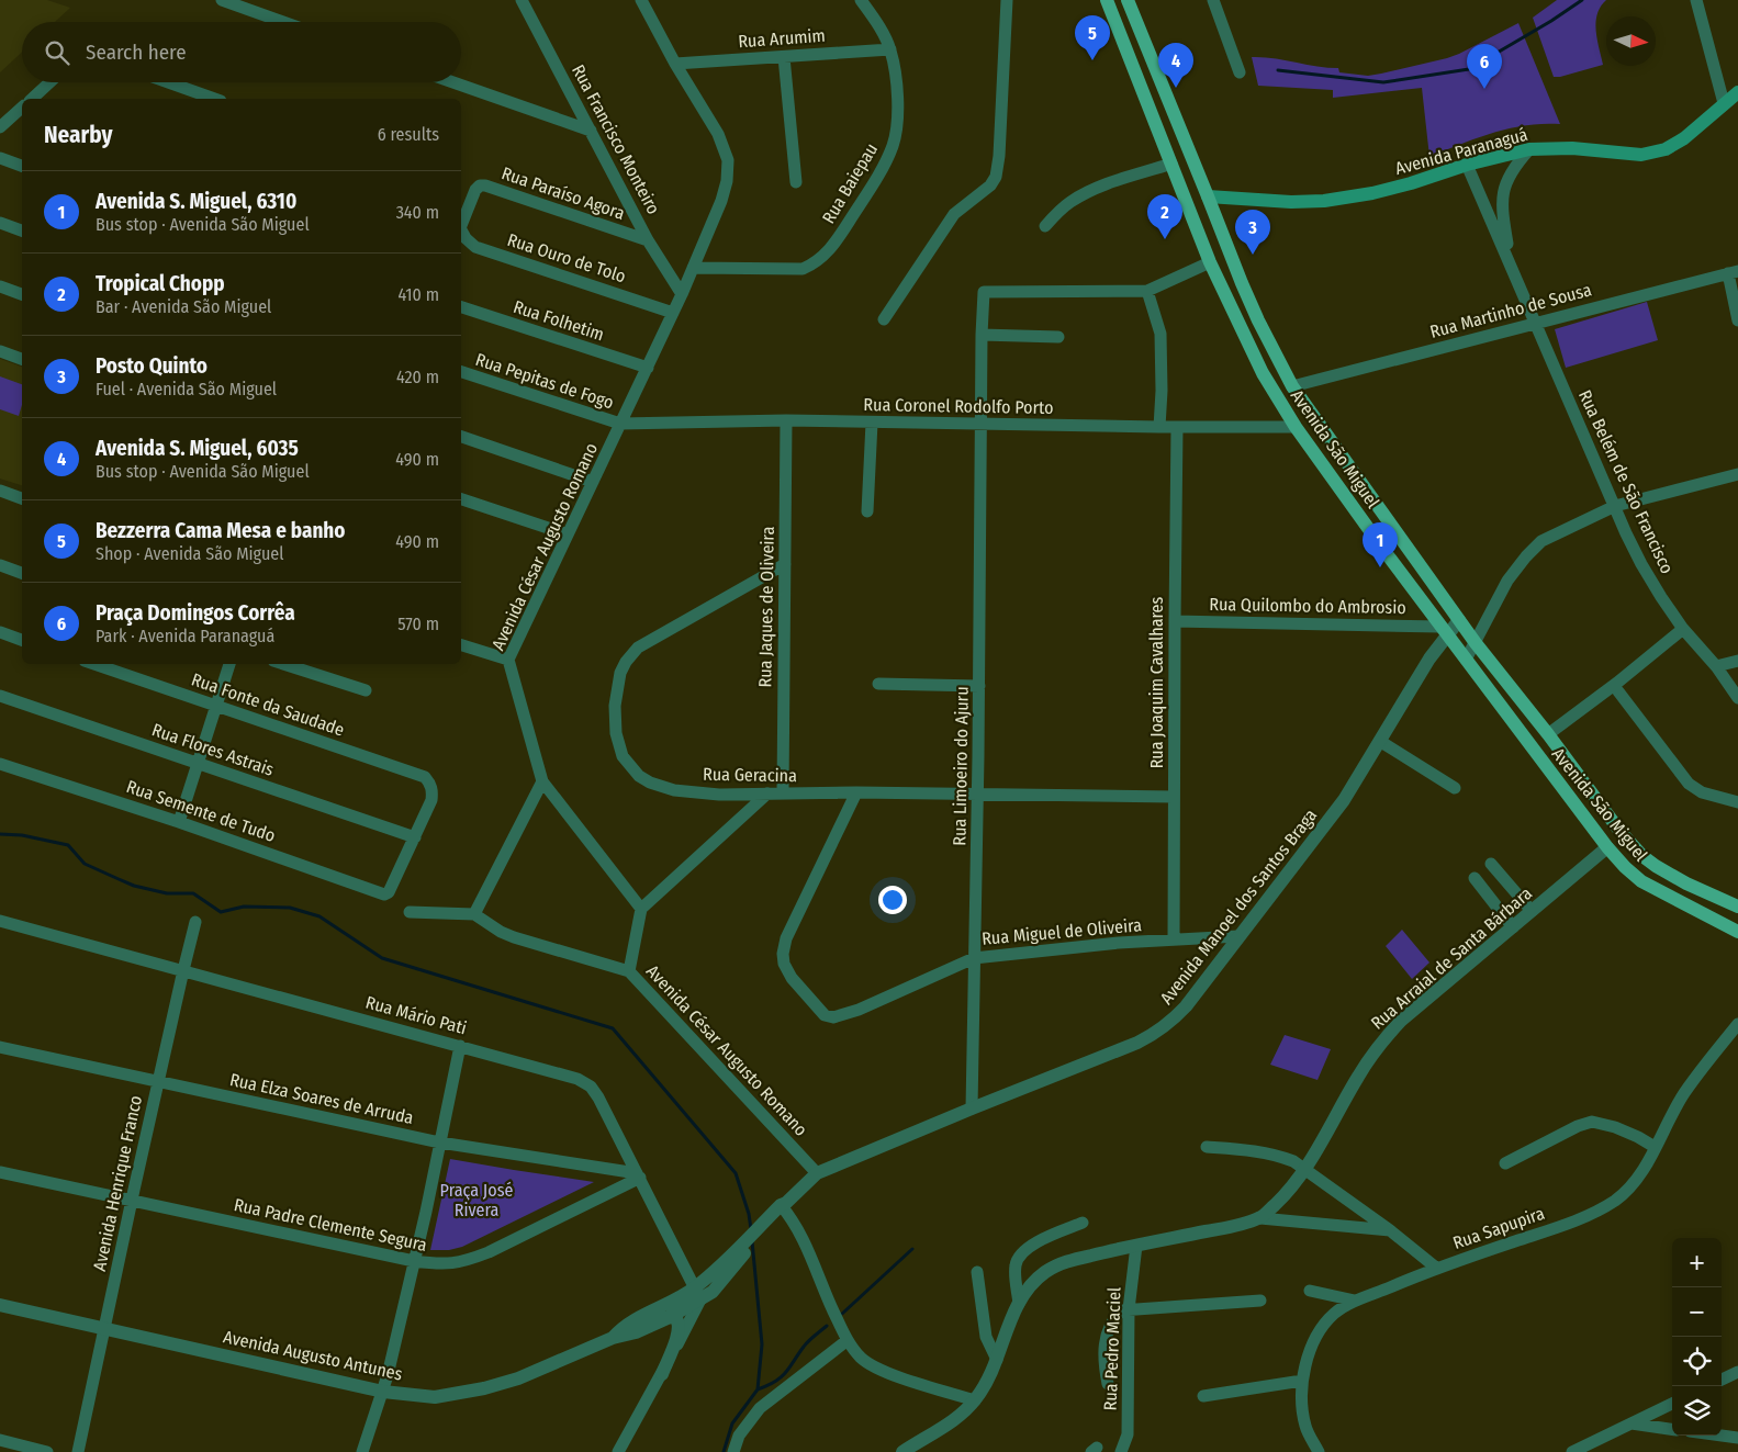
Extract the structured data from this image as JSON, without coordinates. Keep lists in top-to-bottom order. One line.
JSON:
{"streets":{"main road":["Avenida Paranaguá","Avenida São Miguel"],"street":["Rua Arumim","Rua Francisco Monteiro","Rua Baiepau","Rua Paraíso Agora","Rua Ouro de Tolo","Rua Martinho de Sousa","Rua Folhetim","Rua Pepitas de Fogo","Rua Coronel Rodolfo Porto","Rua Belém de São Francisco","Avenida César Augusto Romano","Rua Quilombo do Ambrosio","Rua Jaques de Oliveira","Rua Joaquim Cavalhares","Rua Fonte da Saudade","Rua Flores Astrais","Rua Limoeiro do Ajuru","Rua Geracina","Rua Semente de Tudo","Avenida Manoel dos Santos Braga","Rua Miguel de Oliveira","Rua Arraial de Santa Bárbara","Rua Mário Pati","Rua Elza Soares de Arruda","Avenida Henrique Franco","Rua Padre Clemente Segura","Rua Sapupira","Rua Pedro Maciel","Avenida Augusto Antunes"]},"crossings":[["Rua Arumim","Rua Baiepau"],["Rua Arumim","Avenida César Augusto Romano"],["Rua Francisco Monteiro","Rua Paraíso Agora"],["Rua Francisco Monteiro","Avenida César Augusto Romano"],["Avenida Paranaguá","Avenida São Miguel"],["Avenida Paranaguá","Rua Belém de São Francisco"],["Rua Baiepau","Avenida César Augusto Romano"],["Rua Ouro de Tolo","Avenida César Augusto Romano"],["Rua Martinho de Sousa","Avenida São Miguel"],["Rua Martinho de Sousa","Rua Belém de São Francisco"],["Rua Folhetim","Avenida César Augusto Romano"],["Rua Pepitas de Fogo","Rua Coronel Rodolfo Porto"],["Rua Pepitas de Fogo","Avenida César Augusto Romano"],["Rua Coronel Rodolfo Porto","Avenida São Miguel"],["Rua Coronel Rodolfo Porto","Avenida César Augusto Romano"],["Rua Coronel Rodolfo Porto","Rua Jaques de Oliveira"],["Rua Coronel Rodolfo Porto","Rua Joaquim Cavalhares"],["Rua Coronel Rodolfo Porto","Rua Limoeiro do Ajuru"],["Avenida São Miguel","Rua Quilombo do Ambrosio"],["Avenida São Miguel","Avenida Manoel dos Santos Braga"],["Avenida São Miguel","Rua Arraial de Santa Bárbara"],["Avenida César Augusto Romano","Avenida Manoel dos Santos Braga"],["Rua Quilombo do Ambrosio","Rua Joaquim Cavalhares"],["Rua Quilombo do Ambrosio","Avenida Manoel dos Santos Braga"],["Rua Jaques de Oliveira","Rua Geracina"],["Rua Joaquim Cavalhares","Rua Geracina"],["Rua Joaquim Cavalhares","Rua Miguel de Oliveira"],["Rua Fonte da Saudade","Rua Flores Astrais"],["Rua Fonte da Saudade","Rua Semente de Tudo"],["Rua Flores Astrais","Rua Semente de Tudo"],["Rua Limoeiro do Ajuru","Rua Geracina"],["Rua Limoeiro do Ajuru","Avenida Manoel dos Santos Braga"],["Rua Limoeiro do Ajuru","Rua Miguel de Oliveira"],["Rua Geracina","Rua Miguel de Oliveira"],["Avenida Manoel dos Santos Braga","Rua Miguel de Oliveira"],["Avenida Manoel dos Santos Braga","Avenida Augusto Antunes"],["Rua Arraial de Santa Bárbara","Rua Pedro Maciel"],["Rua Mário Pati","Rua Elza Soares de Arruda"],["Rua Mário Pati","Avenida Henrique Franco"],["Rua Mário Pati","Rua Padre Clemente Segura"],["Rua Mário Pati","Avenida Augusto Antunes"],["Rua Elza Soares de Arruda","Avenida Henrique Franco"],["Rua Elza Soares de Arruda","Rua Padre Clemente Segura"],["Avenida Henrique Franco","Rua Padre Clemente Segura"],["Avenida Henrique Franco","Avenida Augusto Antunes"]],"parks":["Praça José Rivera"],"north":"right","page":{"pins":["5","4","6","2","3","1"],"search":"Search here","heading":["Nearby","6 results"],"list":[{"mark":"1","name":"Avenida S. Miguel, 6310","note":"Bus stop · Avenida São Miguel","value":"340 m"},{"mark":"2","name":"Tropical Chopp","note":"Bar · Avenida São Miguel","value":"410 m"},{"mark":"3","name":"Posto Quinto","note":"Fuel · Avenida São Miguel","value":"420 m"},{"mark":"4","name":"Avenida S. Miguel, 6035","note":"Bus stop · Avenida São Miguel","value":"490 m"},{"mark":"5","name":"Bezzerra Cama Mesa e banho","note":"Shop · Avenida São Miguel","value":"490 m"},{"mark":"6","name":"Praça Domingos Corrêa","note":"Park · Avenida Paranaguá","value":"570 m"}],"map_buttons":["+","−"]}}
